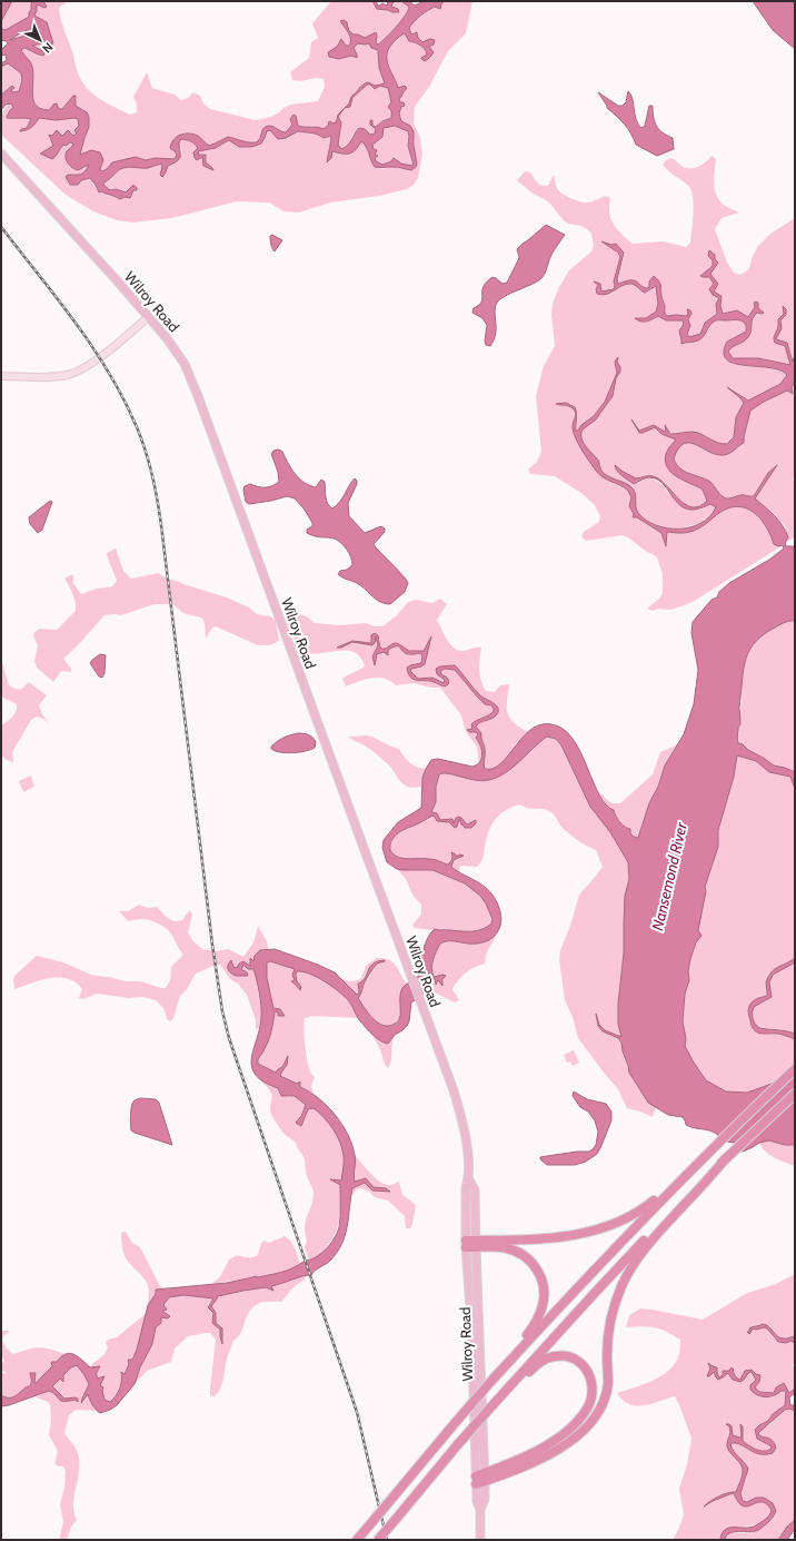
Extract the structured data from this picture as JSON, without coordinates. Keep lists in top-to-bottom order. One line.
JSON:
{"streets":{"main road":["Wilroy Road"]},"water":["Nansemond River"],"north":"bottom right"}
